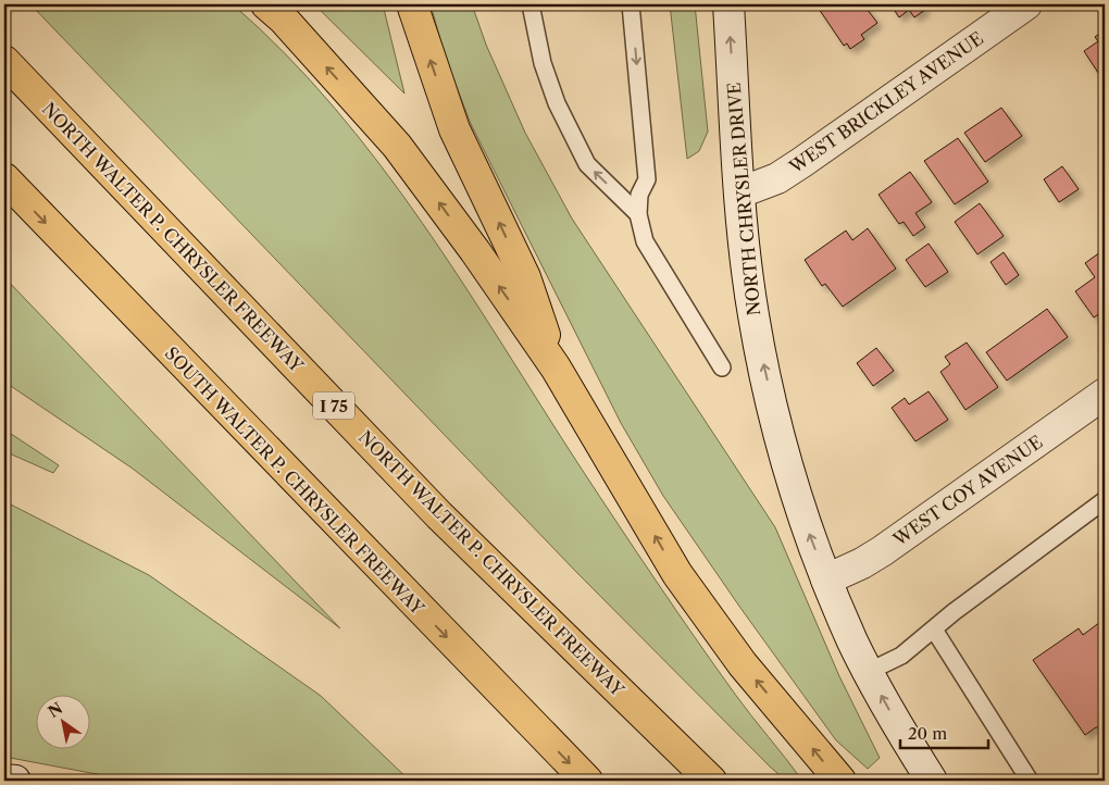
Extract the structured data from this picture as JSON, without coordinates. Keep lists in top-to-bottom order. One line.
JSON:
{"streets":{"highway":["NORTH WALTER P. CHRYSLER FREEWAY","I 75","SOUTH WALTER P. CHRYSLER FREEWAY"],"main road":["WEST BRICKLEY AVENUE","NORTH CHRYSLER DRIVE","WEST COY AVENUE"]},"crossings":[["WEST BRICKLEY AVENUE","NORTH CHRYSLER DRIVE"],["NORTH CHRYSLER DRIVE","WEST COY AVENUE"]],"one_way":["NORTH CHRYSLER DRIVE"],"scale_bar":"20 m","north":"top left"}
